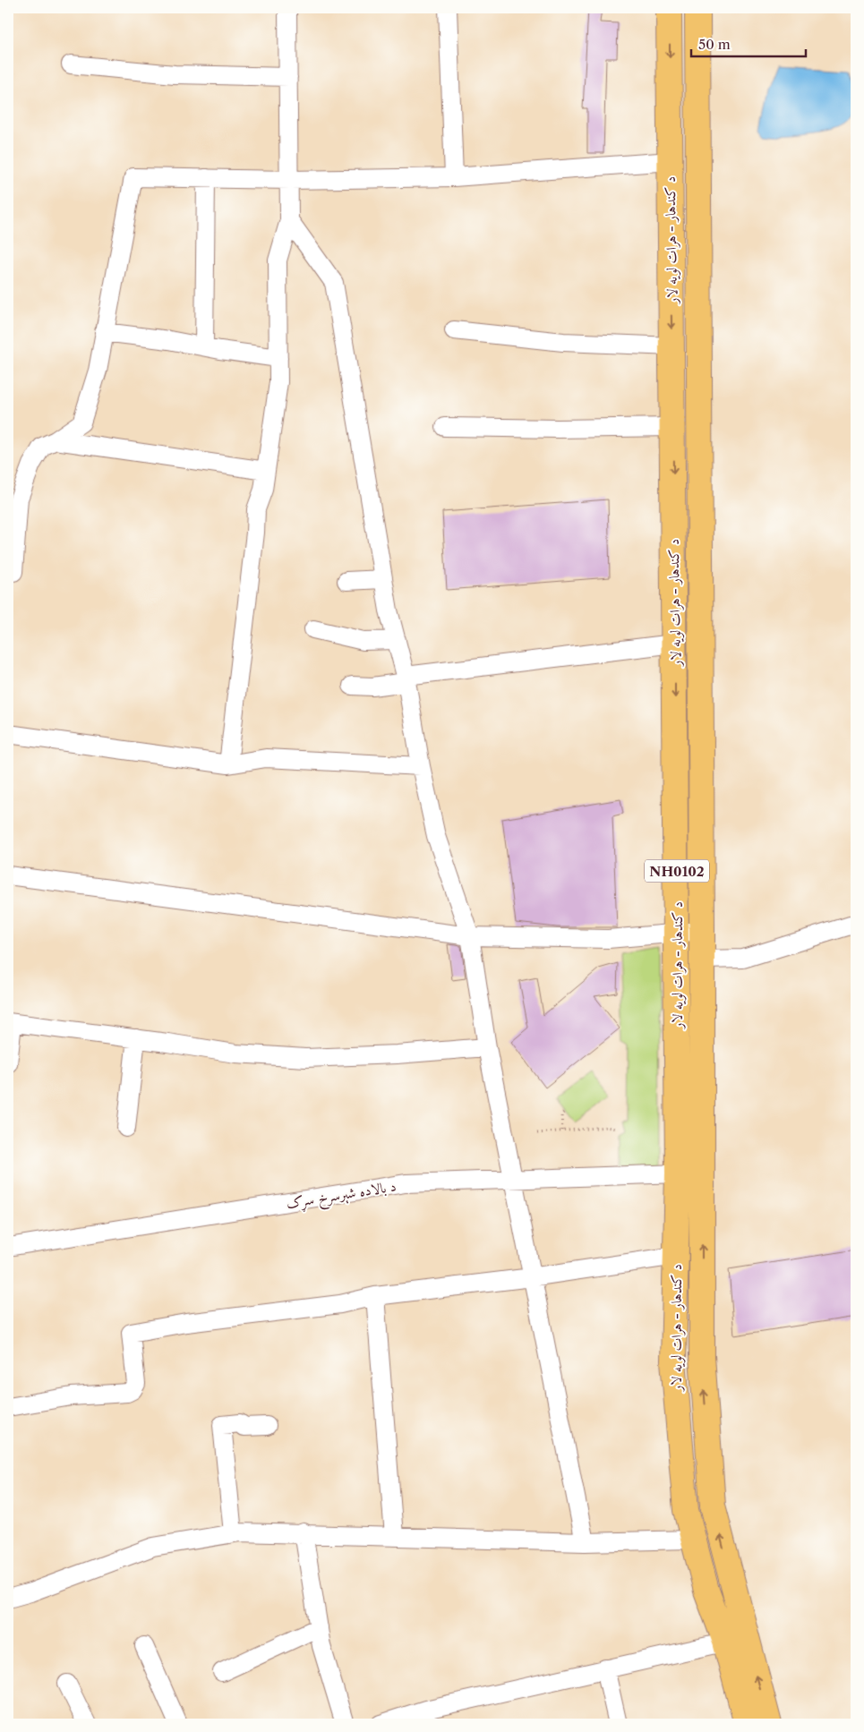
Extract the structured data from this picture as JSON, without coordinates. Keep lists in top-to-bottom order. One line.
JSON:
{"streets":{"highway":["د کندهار - هرات لويه لار","NH0102"],"street":["د بالاده شېرسرخ سړک"]},"crossings":[["د کندهار - هرات لويه لار","د بالاده شېرسرخ سړک"]],"scale_bar":"50 m"}
